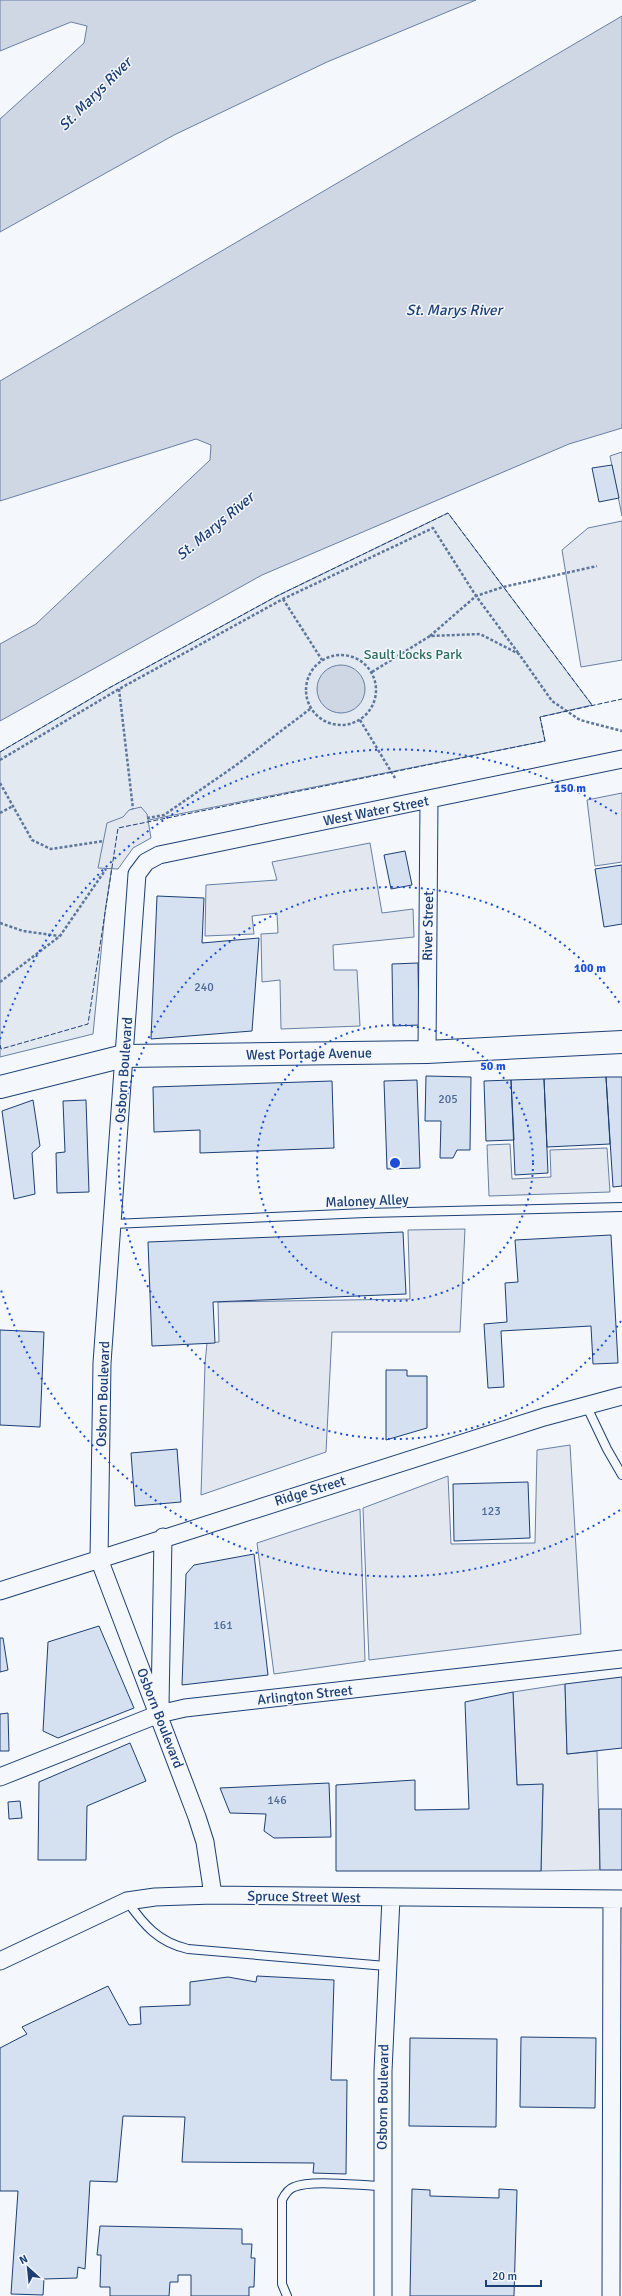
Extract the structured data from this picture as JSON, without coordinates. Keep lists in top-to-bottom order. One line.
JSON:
{"streets":{"street":["West Water Street","River Street","West Portage Avenue","Osborn Boulevard","Ridge Street","Arlington Street","Spruce Street West"],"lane":["Maloney Alley"]},"crossings":[["West Water Street","River Street"],["West Water Street","Osborn Boulevard"],["River Street","West Portage Avenue"],["West Portage Avenue","Osborn Boulevard"],["Osborn Boulevard","Maloney Alley"],["Osborn Boulevard","Ridge Street"],["Osborn Boulevard","Arlington Street"],["Osborn Boulevard","Spruce Street West"]],"water":["St. Marys River"],"parks":["Sault Locks Park"],"house_numbers":["240","205","123","161","146"],"scale_bar":"20 m","north":"top left","rings":["150 m","100 m","50 m"]}
